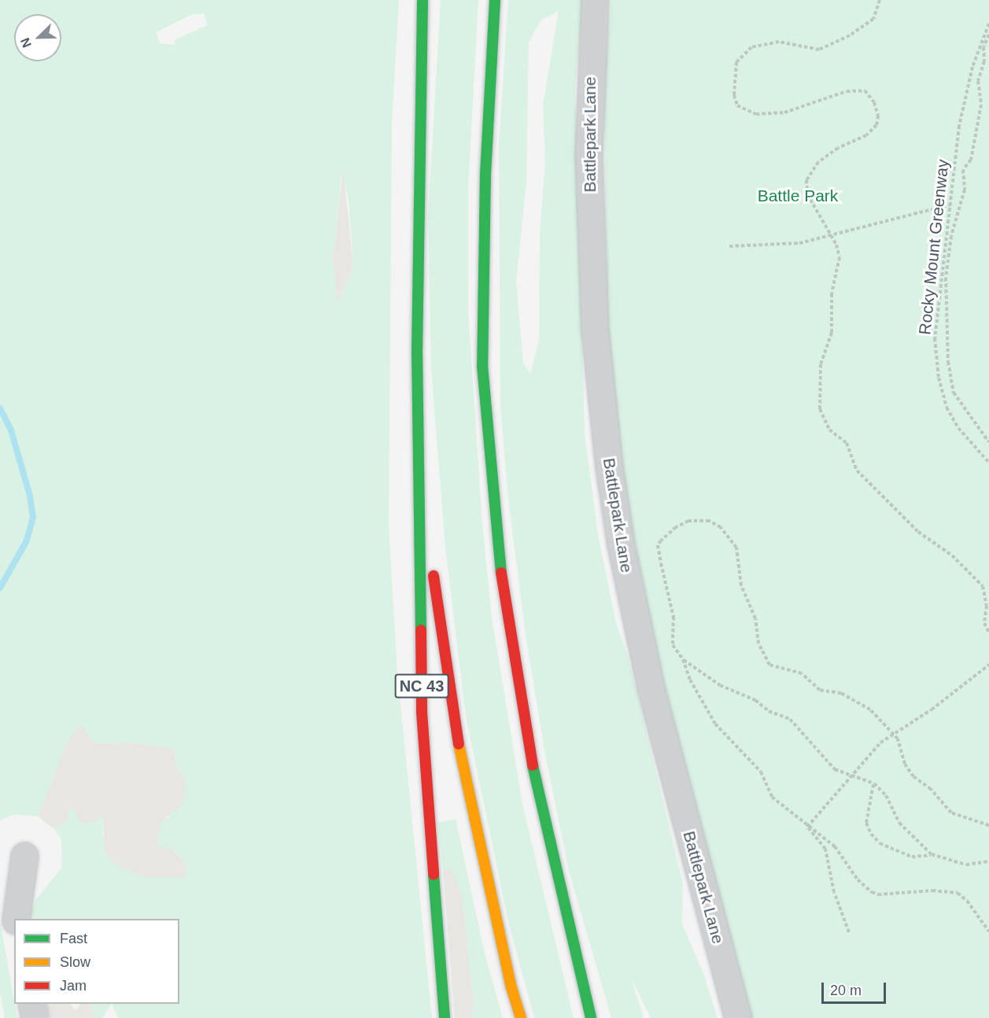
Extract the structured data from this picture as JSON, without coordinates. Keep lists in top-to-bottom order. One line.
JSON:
{"streets":{"highway":["NC 43"],"street":["Battlepark Lane"],"path":["Rocky Mount Greenway"]},"parks":["Battle Park"],"legend":["Fast","Slow","Jam"],"scale_bar":"20 m","north":"bottom left"}
